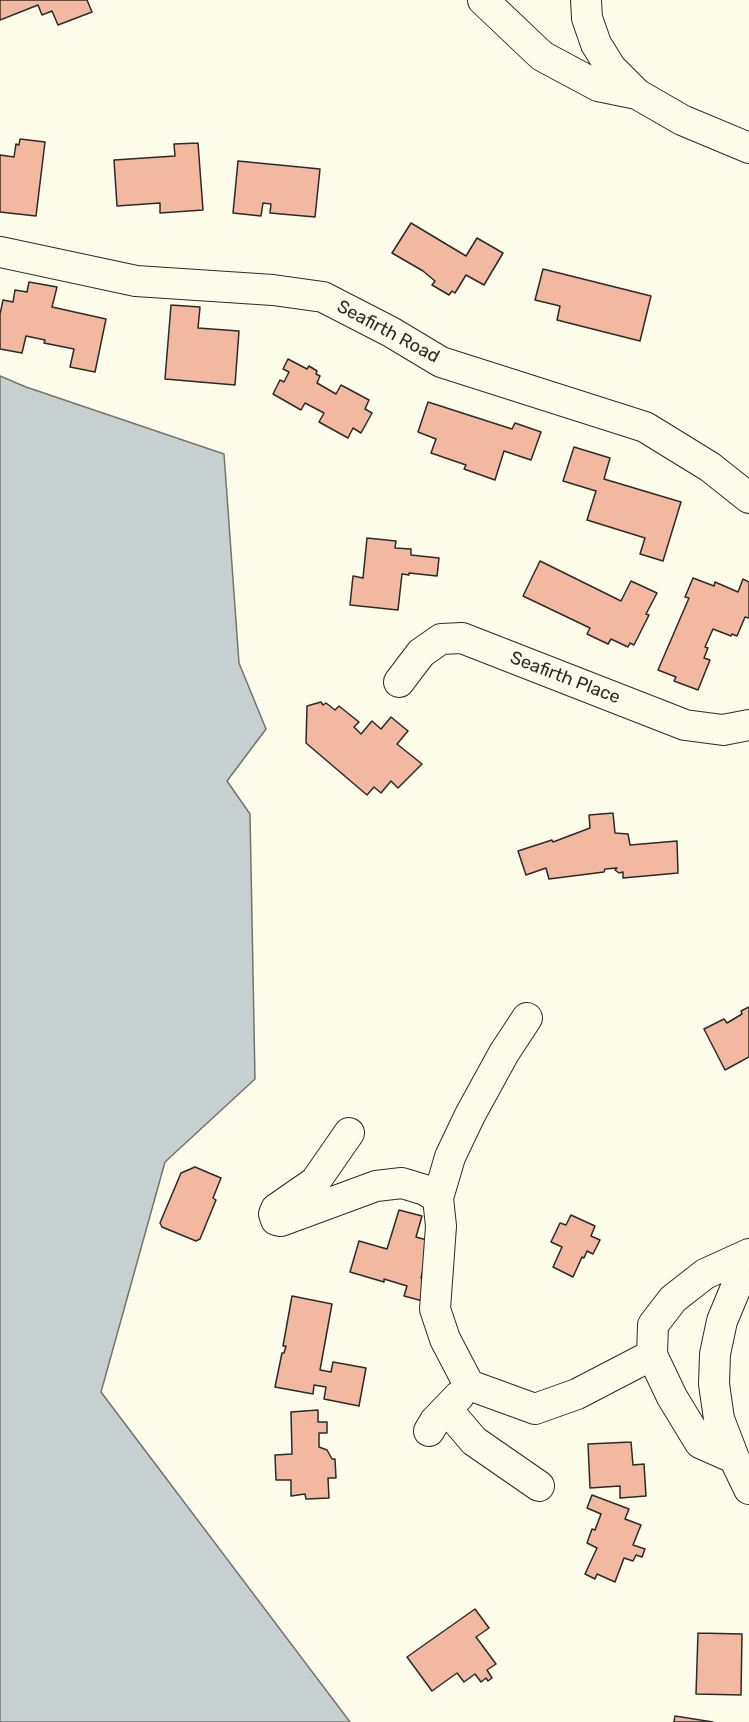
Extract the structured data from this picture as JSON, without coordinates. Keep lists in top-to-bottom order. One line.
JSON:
{"streets":{"street":["Seafirth Road","Seafirth Place"]}}
